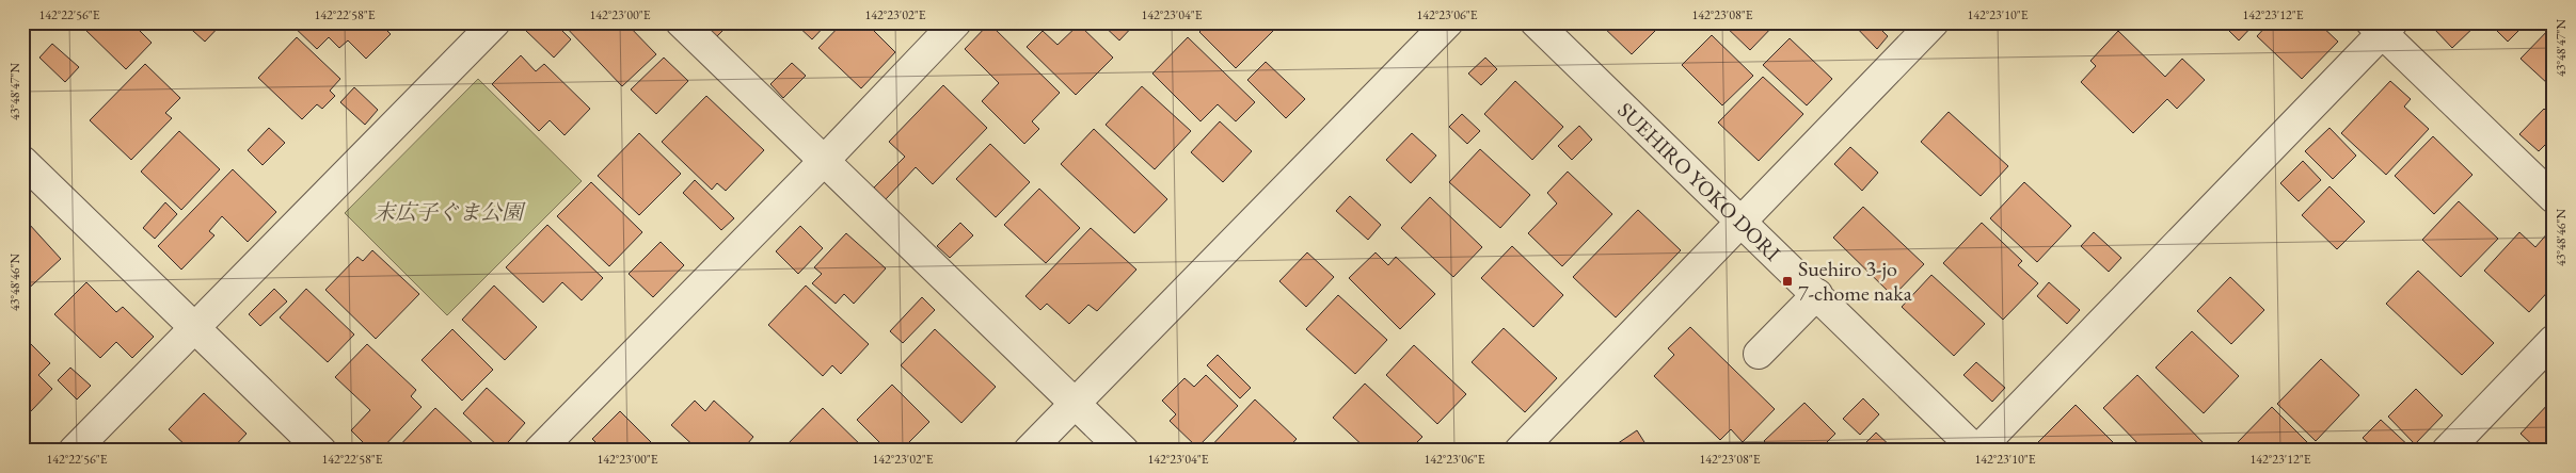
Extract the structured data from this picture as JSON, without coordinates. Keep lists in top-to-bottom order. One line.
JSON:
{"streets":{"street":["SUEHIRO YOKO DORI"]},"parks":["末広子ぐま公園"],"places":{"transit":["Suehiro 3-jo 7-chome naka"]},"coordinates":["142°22'56\"E","142°22'58\"E","142°23'00\"E","142°23'02\"E","142°23'04\"E","142°23'06\"E","142°23'08\"E","142°23'10\"E","142°23'12\"E","43°48'47\"N","43°48'46\"N"]}
